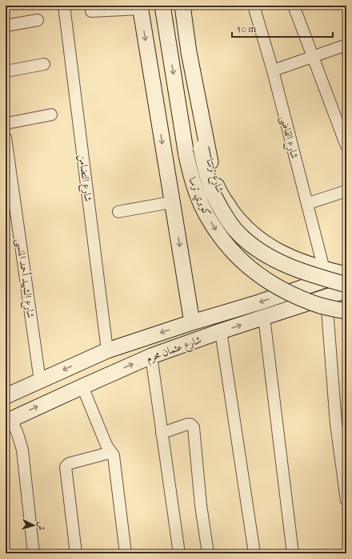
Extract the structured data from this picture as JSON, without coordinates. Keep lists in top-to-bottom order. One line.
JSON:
{"streets":{"main road":["شارع ترسا","كوبري ترسا","شارع عثمان محرم"],"street":["شارع القاضى","شارع التضامن","شارع الشهيد أحمد المنسى"]},"crossings":[["شارع القاضى","شارع ترسا"],["شارع ترسا","كوبري ترسا"],["شارع ترسا","شارع عثمان محرم"],["شارع التضامن","شارع عثمان محرم"],["كوبري ترسا","شارع عثمان محرم"],["شارع الشهيد أحمد المنسى","شارع عثمان محرم"]],"scale_bar":"50 m","north":"right"}
